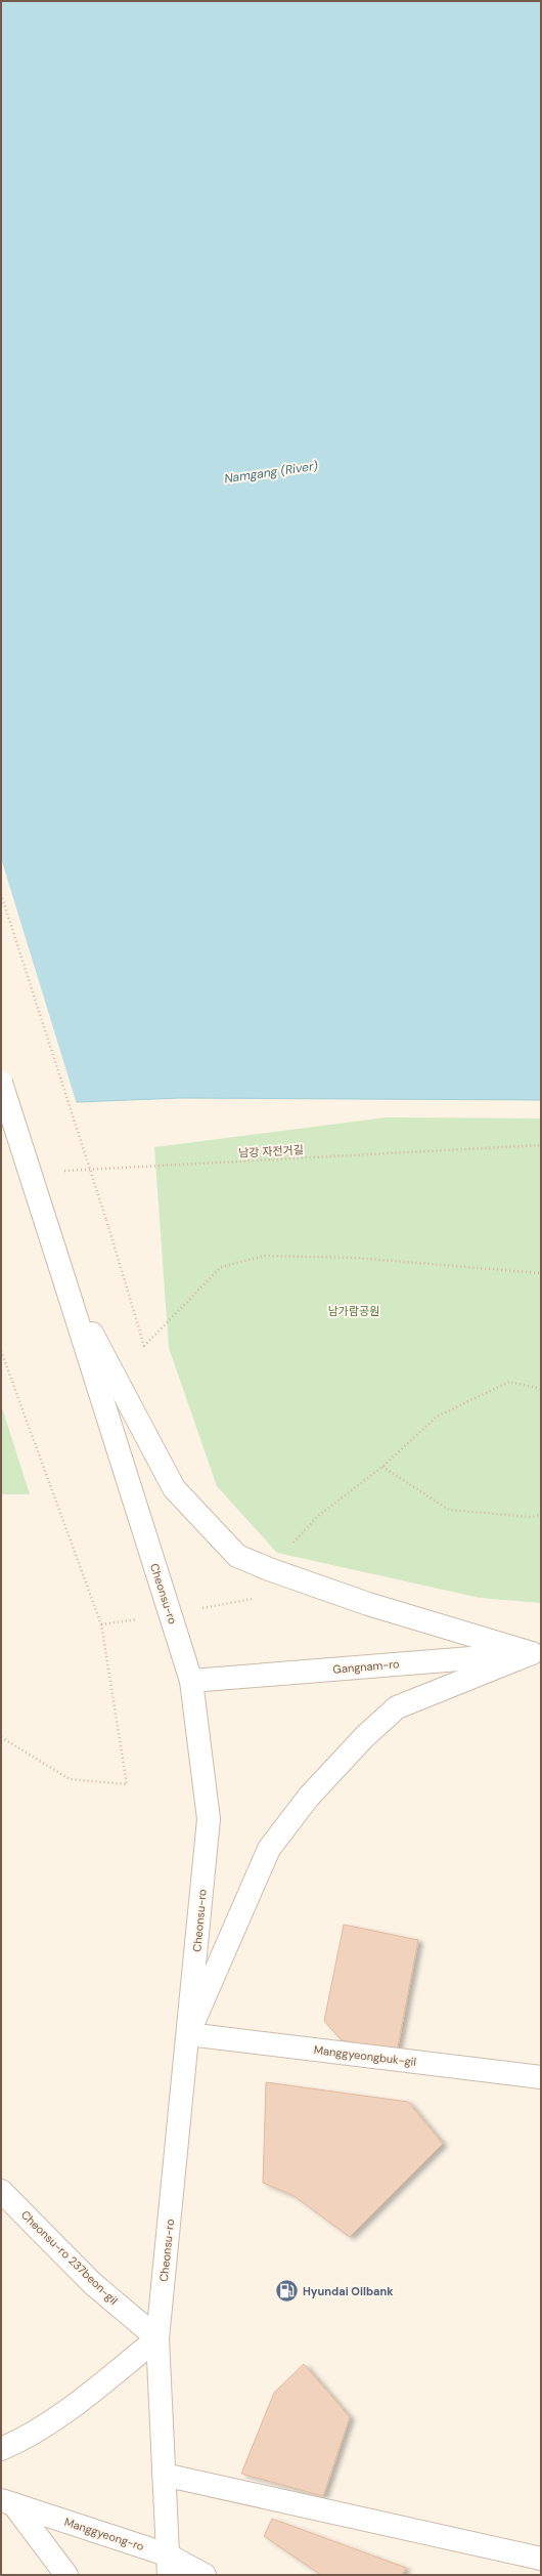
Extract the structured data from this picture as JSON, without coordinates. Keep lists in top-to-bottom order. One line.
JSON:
{"streets":{"street":["Cheonsu-ro","Gangnam-ro","Manggyeongbuk-gil","Cheonsu-ro 237beon-gil","Manggyeong-ro"],"path":["남강 자전거길"]},"crossings":[["Cheonsu-ro","Gangnam-ro"],["Cheonsu-ro","Manggyeongbuk-gil"],["Cheonsu-ro","Cheonsu-ro 237beon-gil"],["Cheonsu-ro","Manggyeong-ro"]],"water":["Namgang (River)"],"parks":["남가람공원"],"places":{"fuel station":["Hyundai Oilbank"]}}
